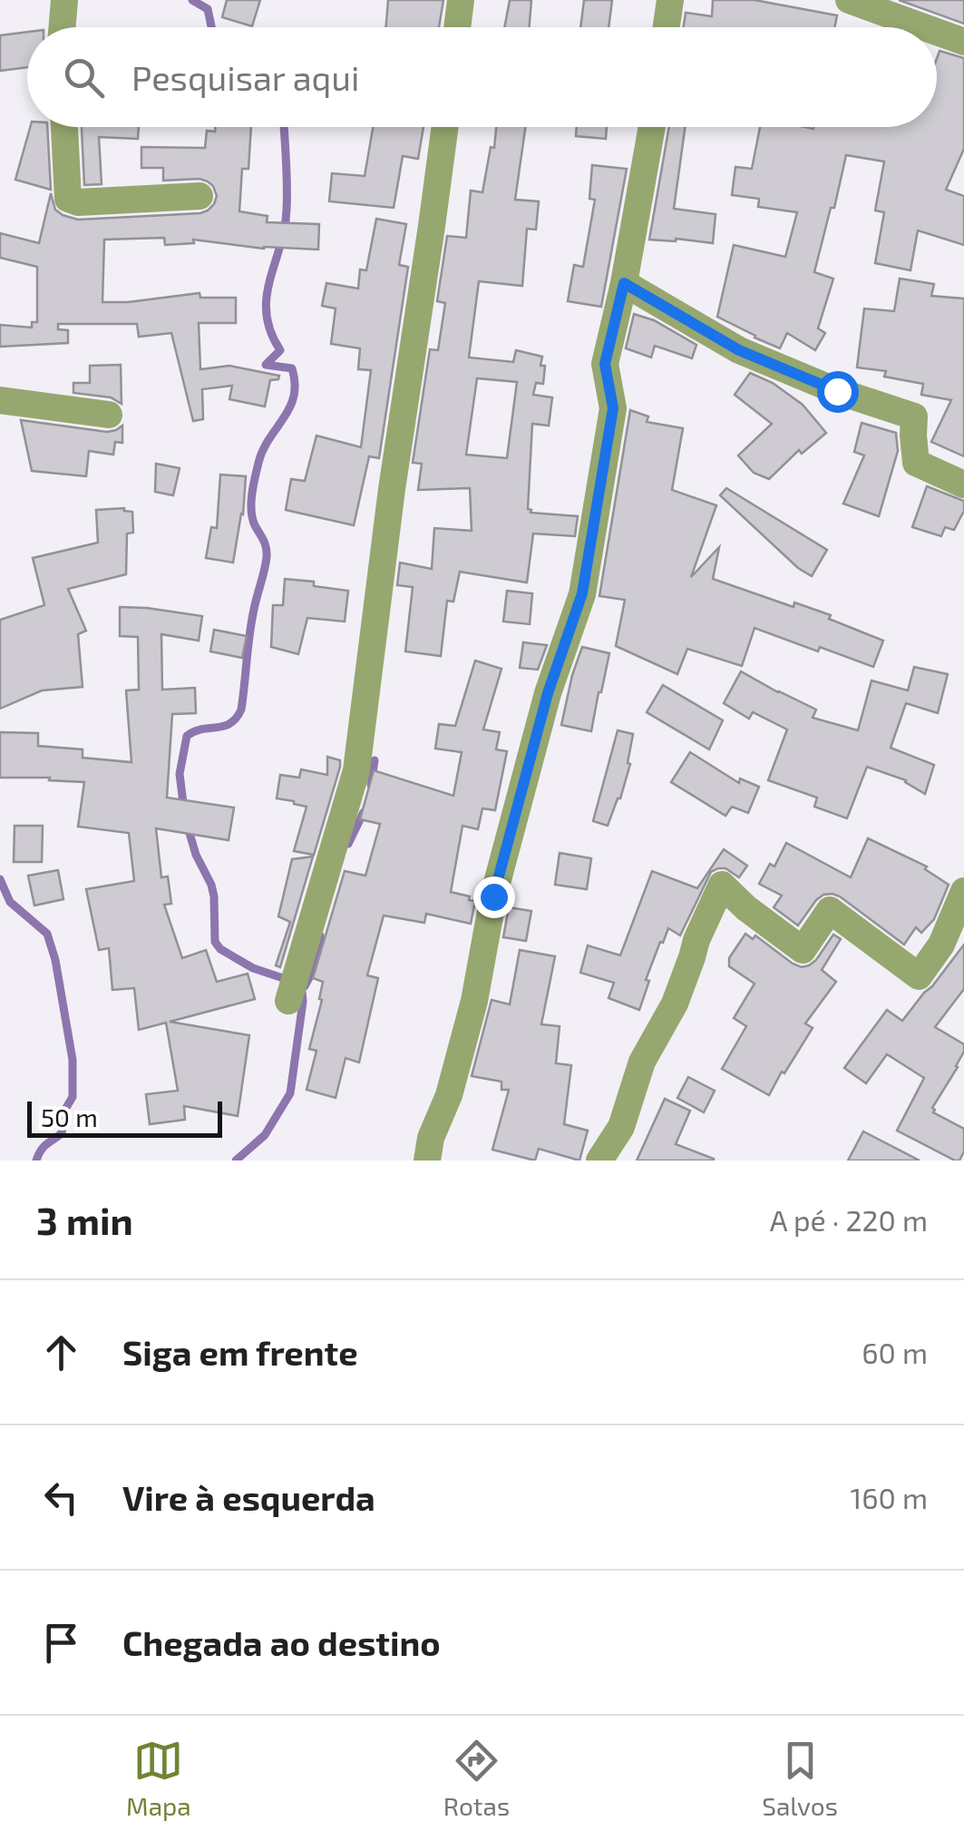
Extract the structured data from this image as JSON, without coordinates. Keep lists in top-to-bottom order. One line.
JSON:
{"scale_bar":"50 m","page":{"search":"Pesquisar aqui","scale":"50 m","heading":["3 min","A pé · 220 m"],"list":[["Siga em frente","60 m"],["Vire à esquerda","160 m"],"Chegada ao destino"],"nav":["Mapa","Rotas","Salvos"]}}
